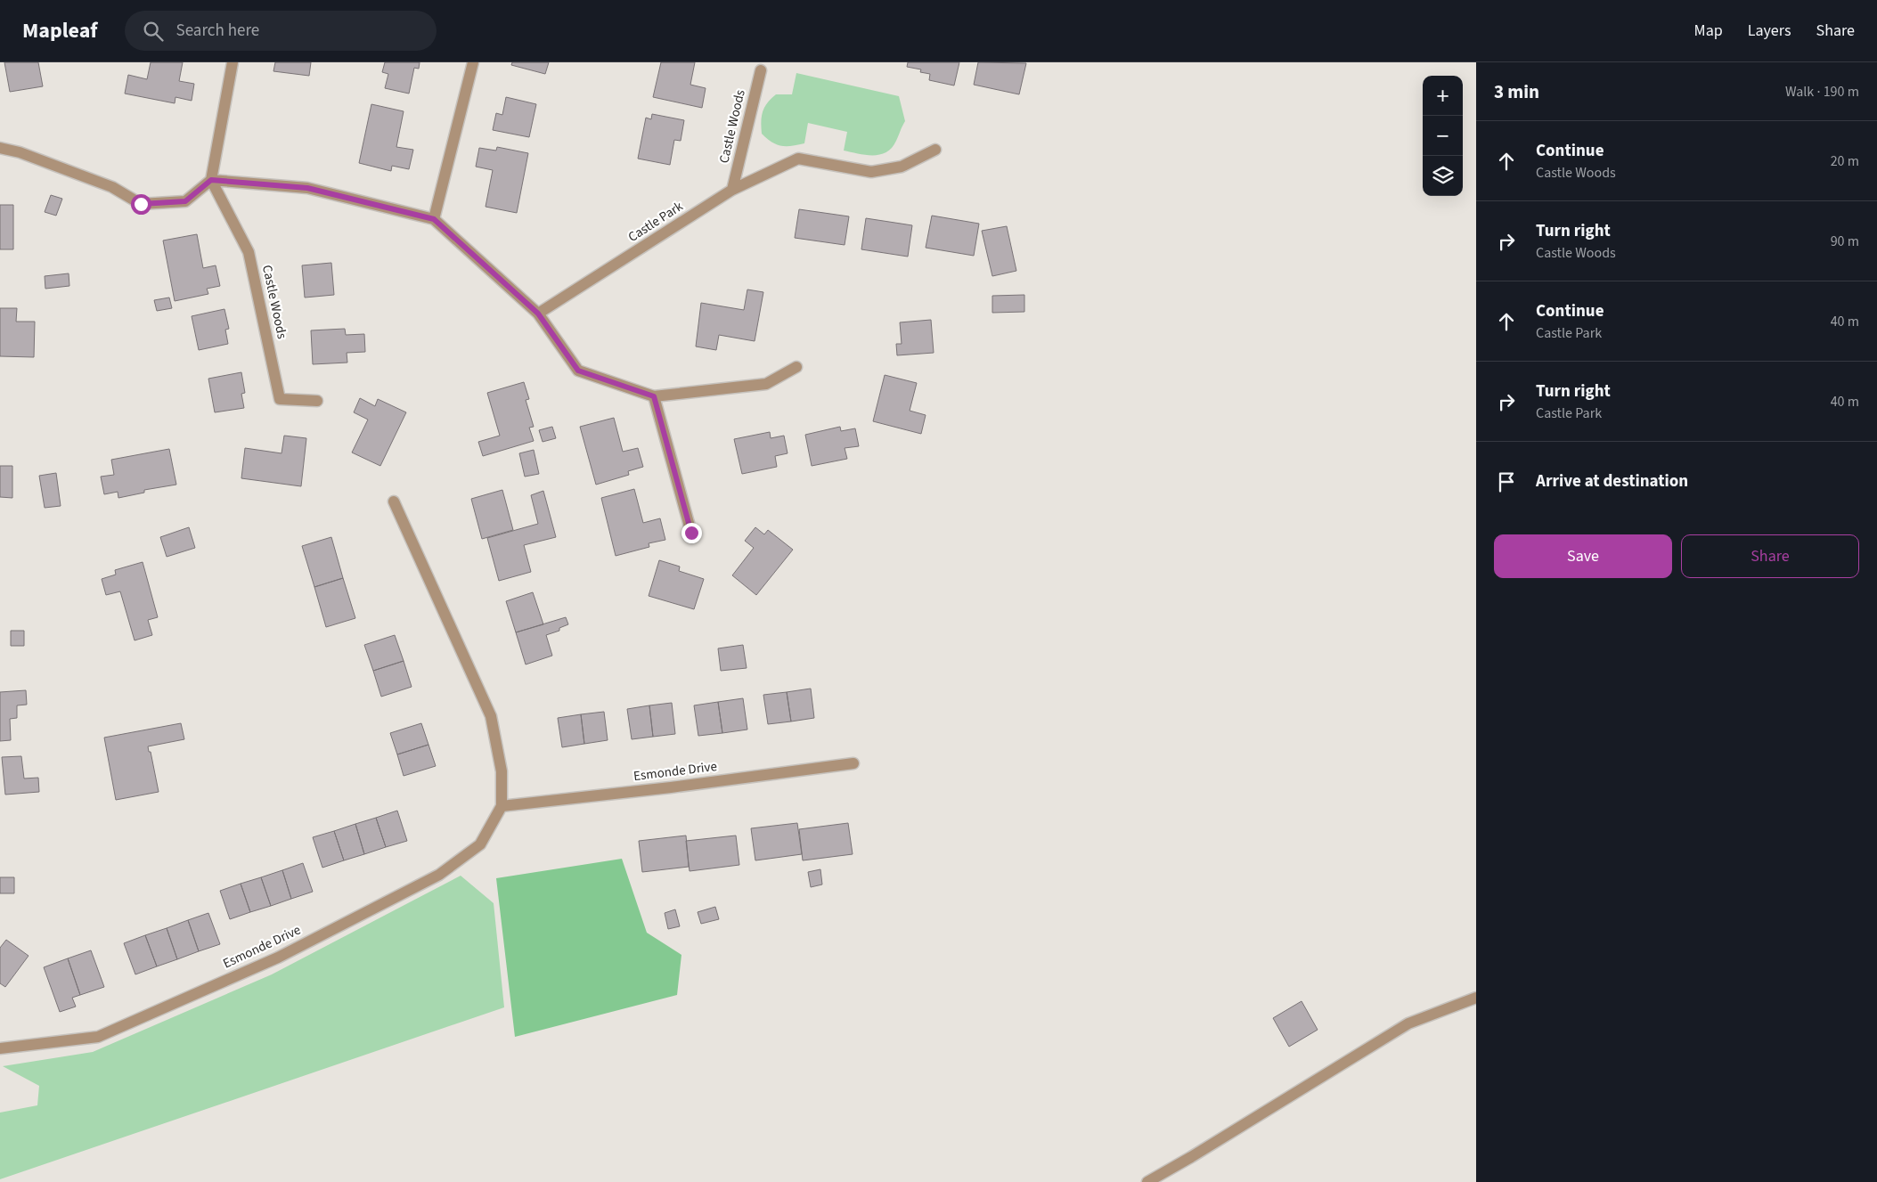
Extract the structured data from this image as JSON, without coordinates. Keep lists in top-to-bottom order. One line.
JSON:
{"streets":{"street":["Castle Woods","Castle Park","Esmonde Drive"]},"crossings":[["Castle Woods","Castle Park"]],"page":{"header":"Mapleaf","search":"Search here","nav":["Map","Layers","Share"],"heading":["3 min","Walk · 190 m"],"map_buttons":["+","−"],"list":[["Continue","Castle Woods","20 m"],["Turn right","Castle Woods","90 m"],["Continue","Castle Park","40 m"],["Turn right","Castle Park","40 m"],"Arrive at destination"],"buttons":["Save","Share"]}}
